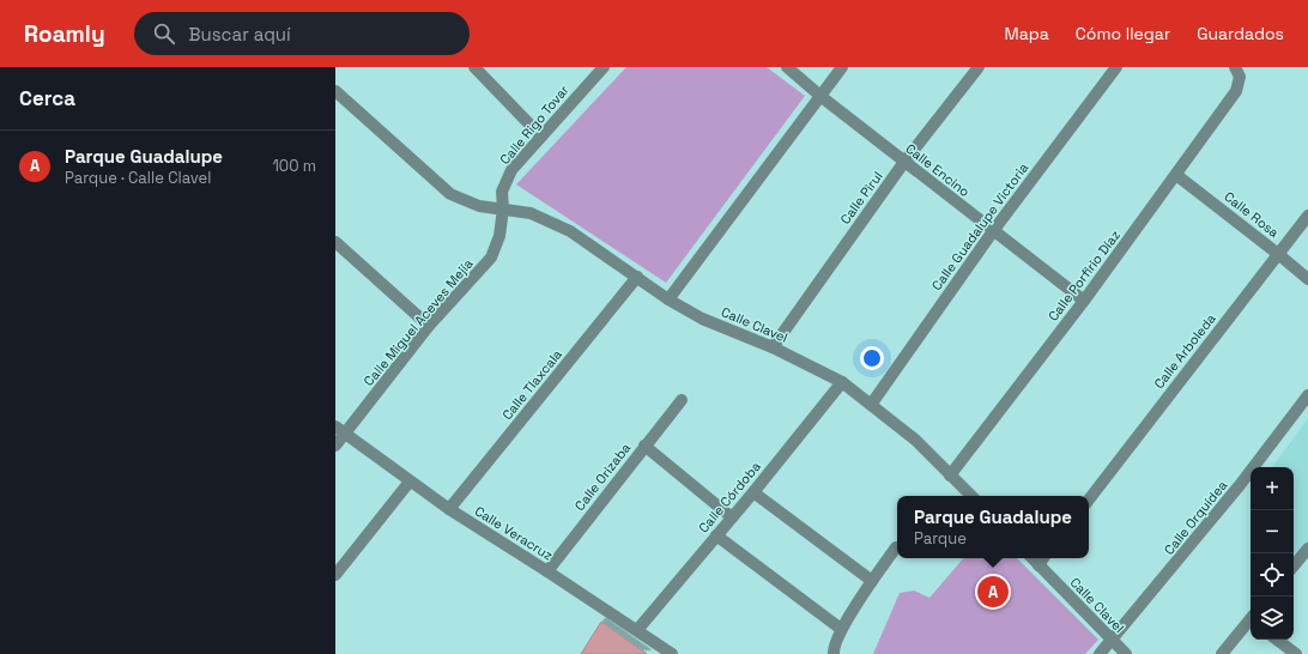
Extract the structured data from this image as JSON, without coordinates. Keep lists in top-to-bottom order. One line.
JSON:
{"streets":{"street":["Calle Rigo Tovar","Calle Encino","Calle Pirul","Calle Rosa","Calle Guadalupe Victoria","Calle Porfirio Díaz","Calle Miguel Aceves Mejía","Calle Clavel","Calle Arboleda","Calle Tlaxcala","Calle Orizaba","Calle Córdoba","Calle Orquídea","Calle Veracruz"]},"crossings":[["Calle Rigo Tovar","Calle Miguel Aceves Mejía"],["Calle Rigo Tovar","Calle Clavel"],["Calle Encino","Calle Pirul"],["Calle Encino","Calle Guadalupe Victoria"],["Calle Encino","Calle Porfirio Díaz"],["Calle Pirul","Calle Clavel"],["Calle Rosa","Calle Porfirio Díaz"],["Calle Rosa","Calle Arboleda"],["Calle Guadalupe Victoria","Calle Clavel"],["Calle Porfirio Díaz","Calle Clavel"],["Calle Miguel Aceves Mejía","Calle Clavel"],["Calle Miguel Aceves Mejía","Calle Veracruz"],["Calle Clavel","Calle Tlaxcala"],["Calle Clavel","Calle Córdoba"],["Calle Clavel","Calle Orquídea"],["Calle Tlaxcala","Calle Veracruz"],["Calle Orizaba","Calle Veracruz"],["Calle Córdoba","Calle Veracruz"]],"page":{"header":"Roamly","search":"Buscar aquí","nav":["Mapa","Cómo llegar","Guardados"],"heading":"Cerca","list":[{"mark":"A","name":"Parque Guadalupe","note":"Parque · Calle Clavel","value":"100 m"}],"map_buttons":["+","−"],"popup":["Parque Guadalupe","Parque"],"pins":"A"}}
